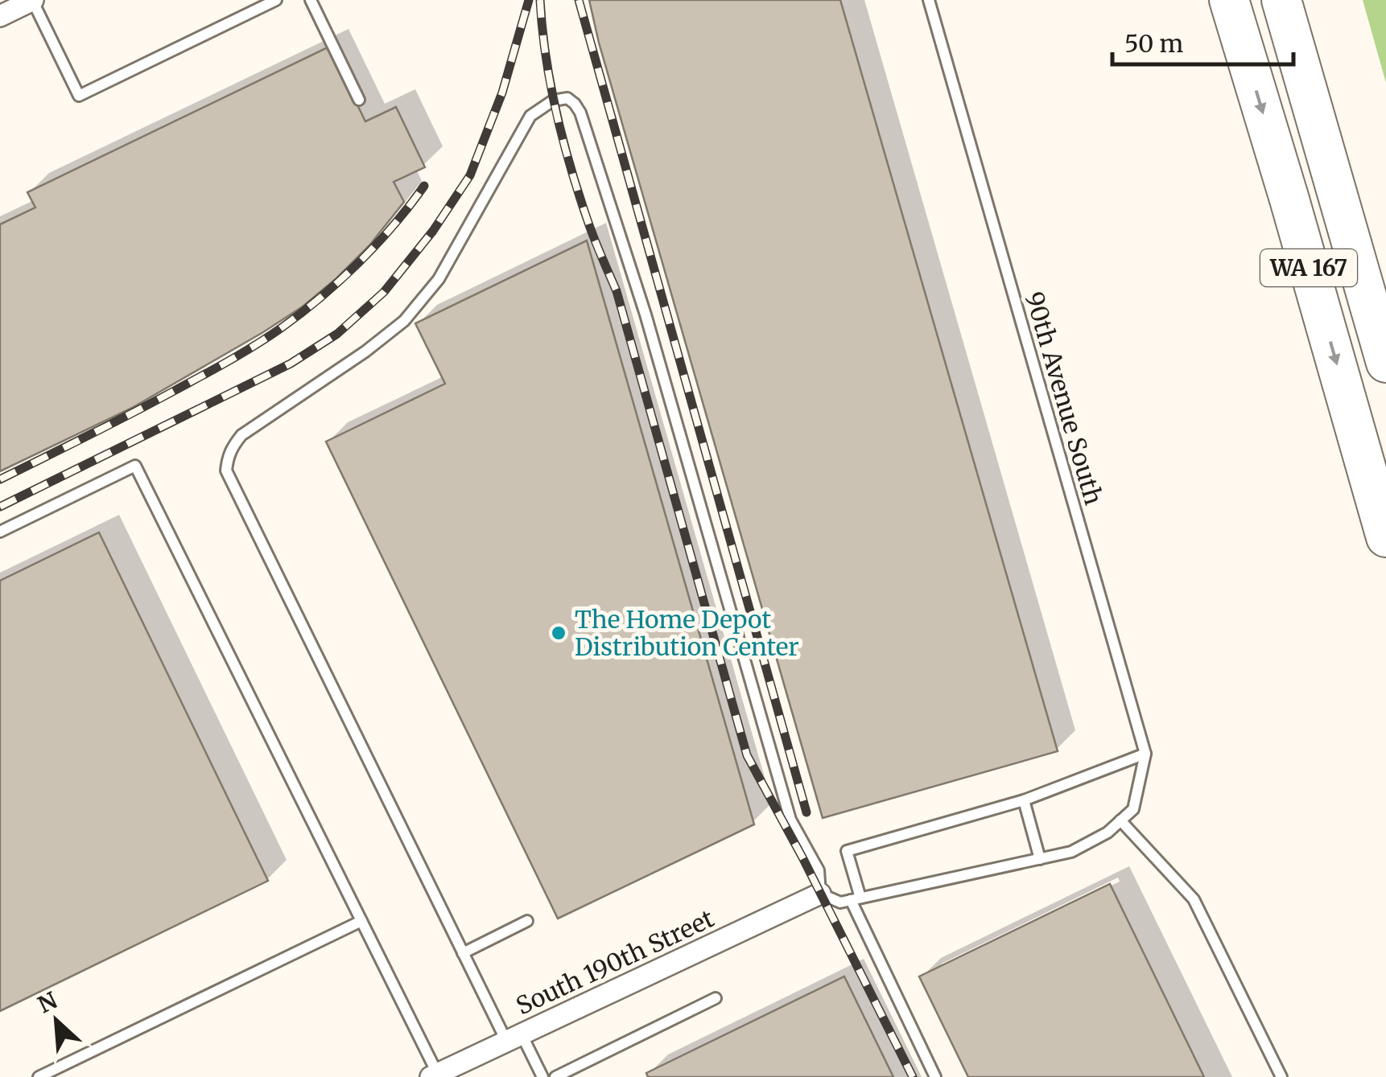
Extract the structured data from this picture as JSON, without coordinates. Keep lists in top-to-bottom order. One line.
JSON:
{"streets":{"highway":["WA 167"],"street":["South 190th Street"],"lane":["90th Avenue South"]},"places":["The Home Depot Distribution Center"],"scale_bar":"50 m","north":"top left"}
